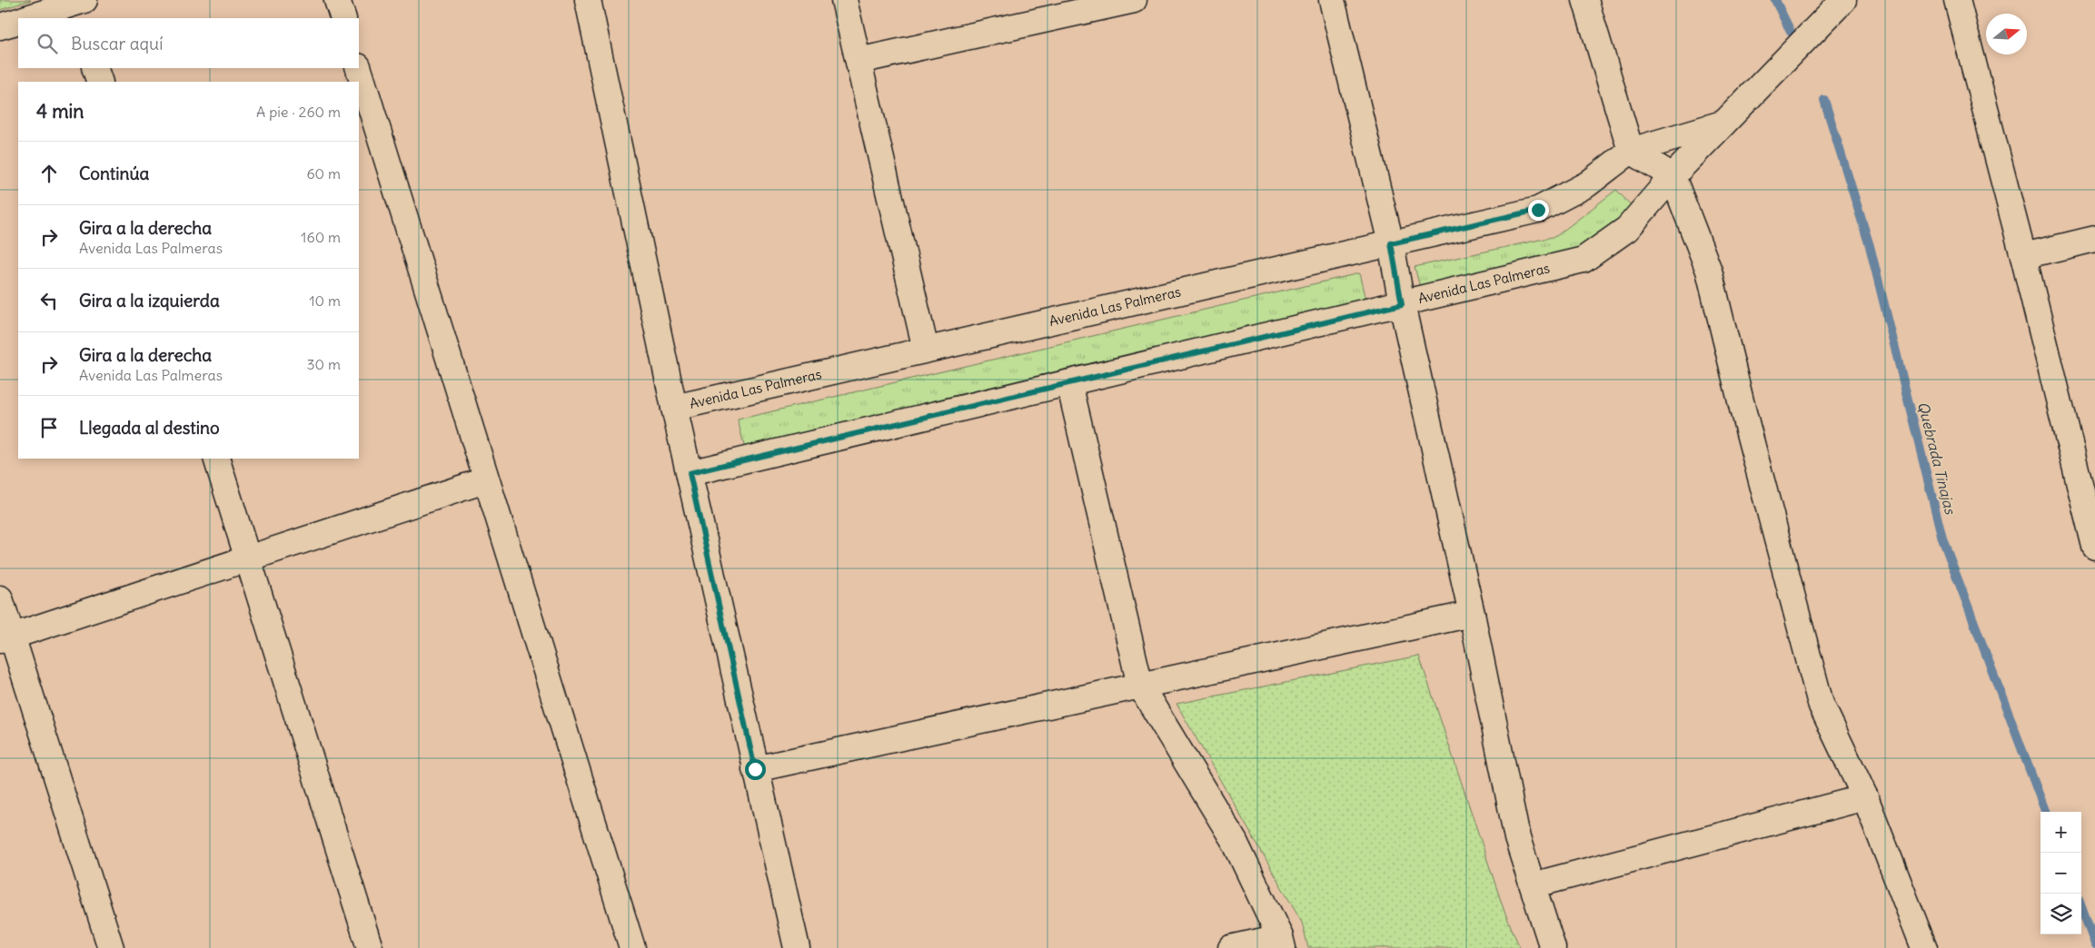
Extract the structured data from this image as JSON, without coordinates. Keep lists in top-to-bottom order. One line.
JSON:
{"streets":{"street":["Avenida Las Palmeras"]},"water":["Quebrada Tinajas"],"north":"right","page":{"search":"Buscar aquí","heading":["4 min","A pie · 260 m"],"list":[["Continúa","60 m"],["Gira a la derecha","Avenida Las Palmeras","160 m"],["Gira a la izquierda","10 m"],["Gira a la derecha","Avenida Las Palmeras","30 m"],"Llegada al destino"],"map_buttons":["+","−"]}}
